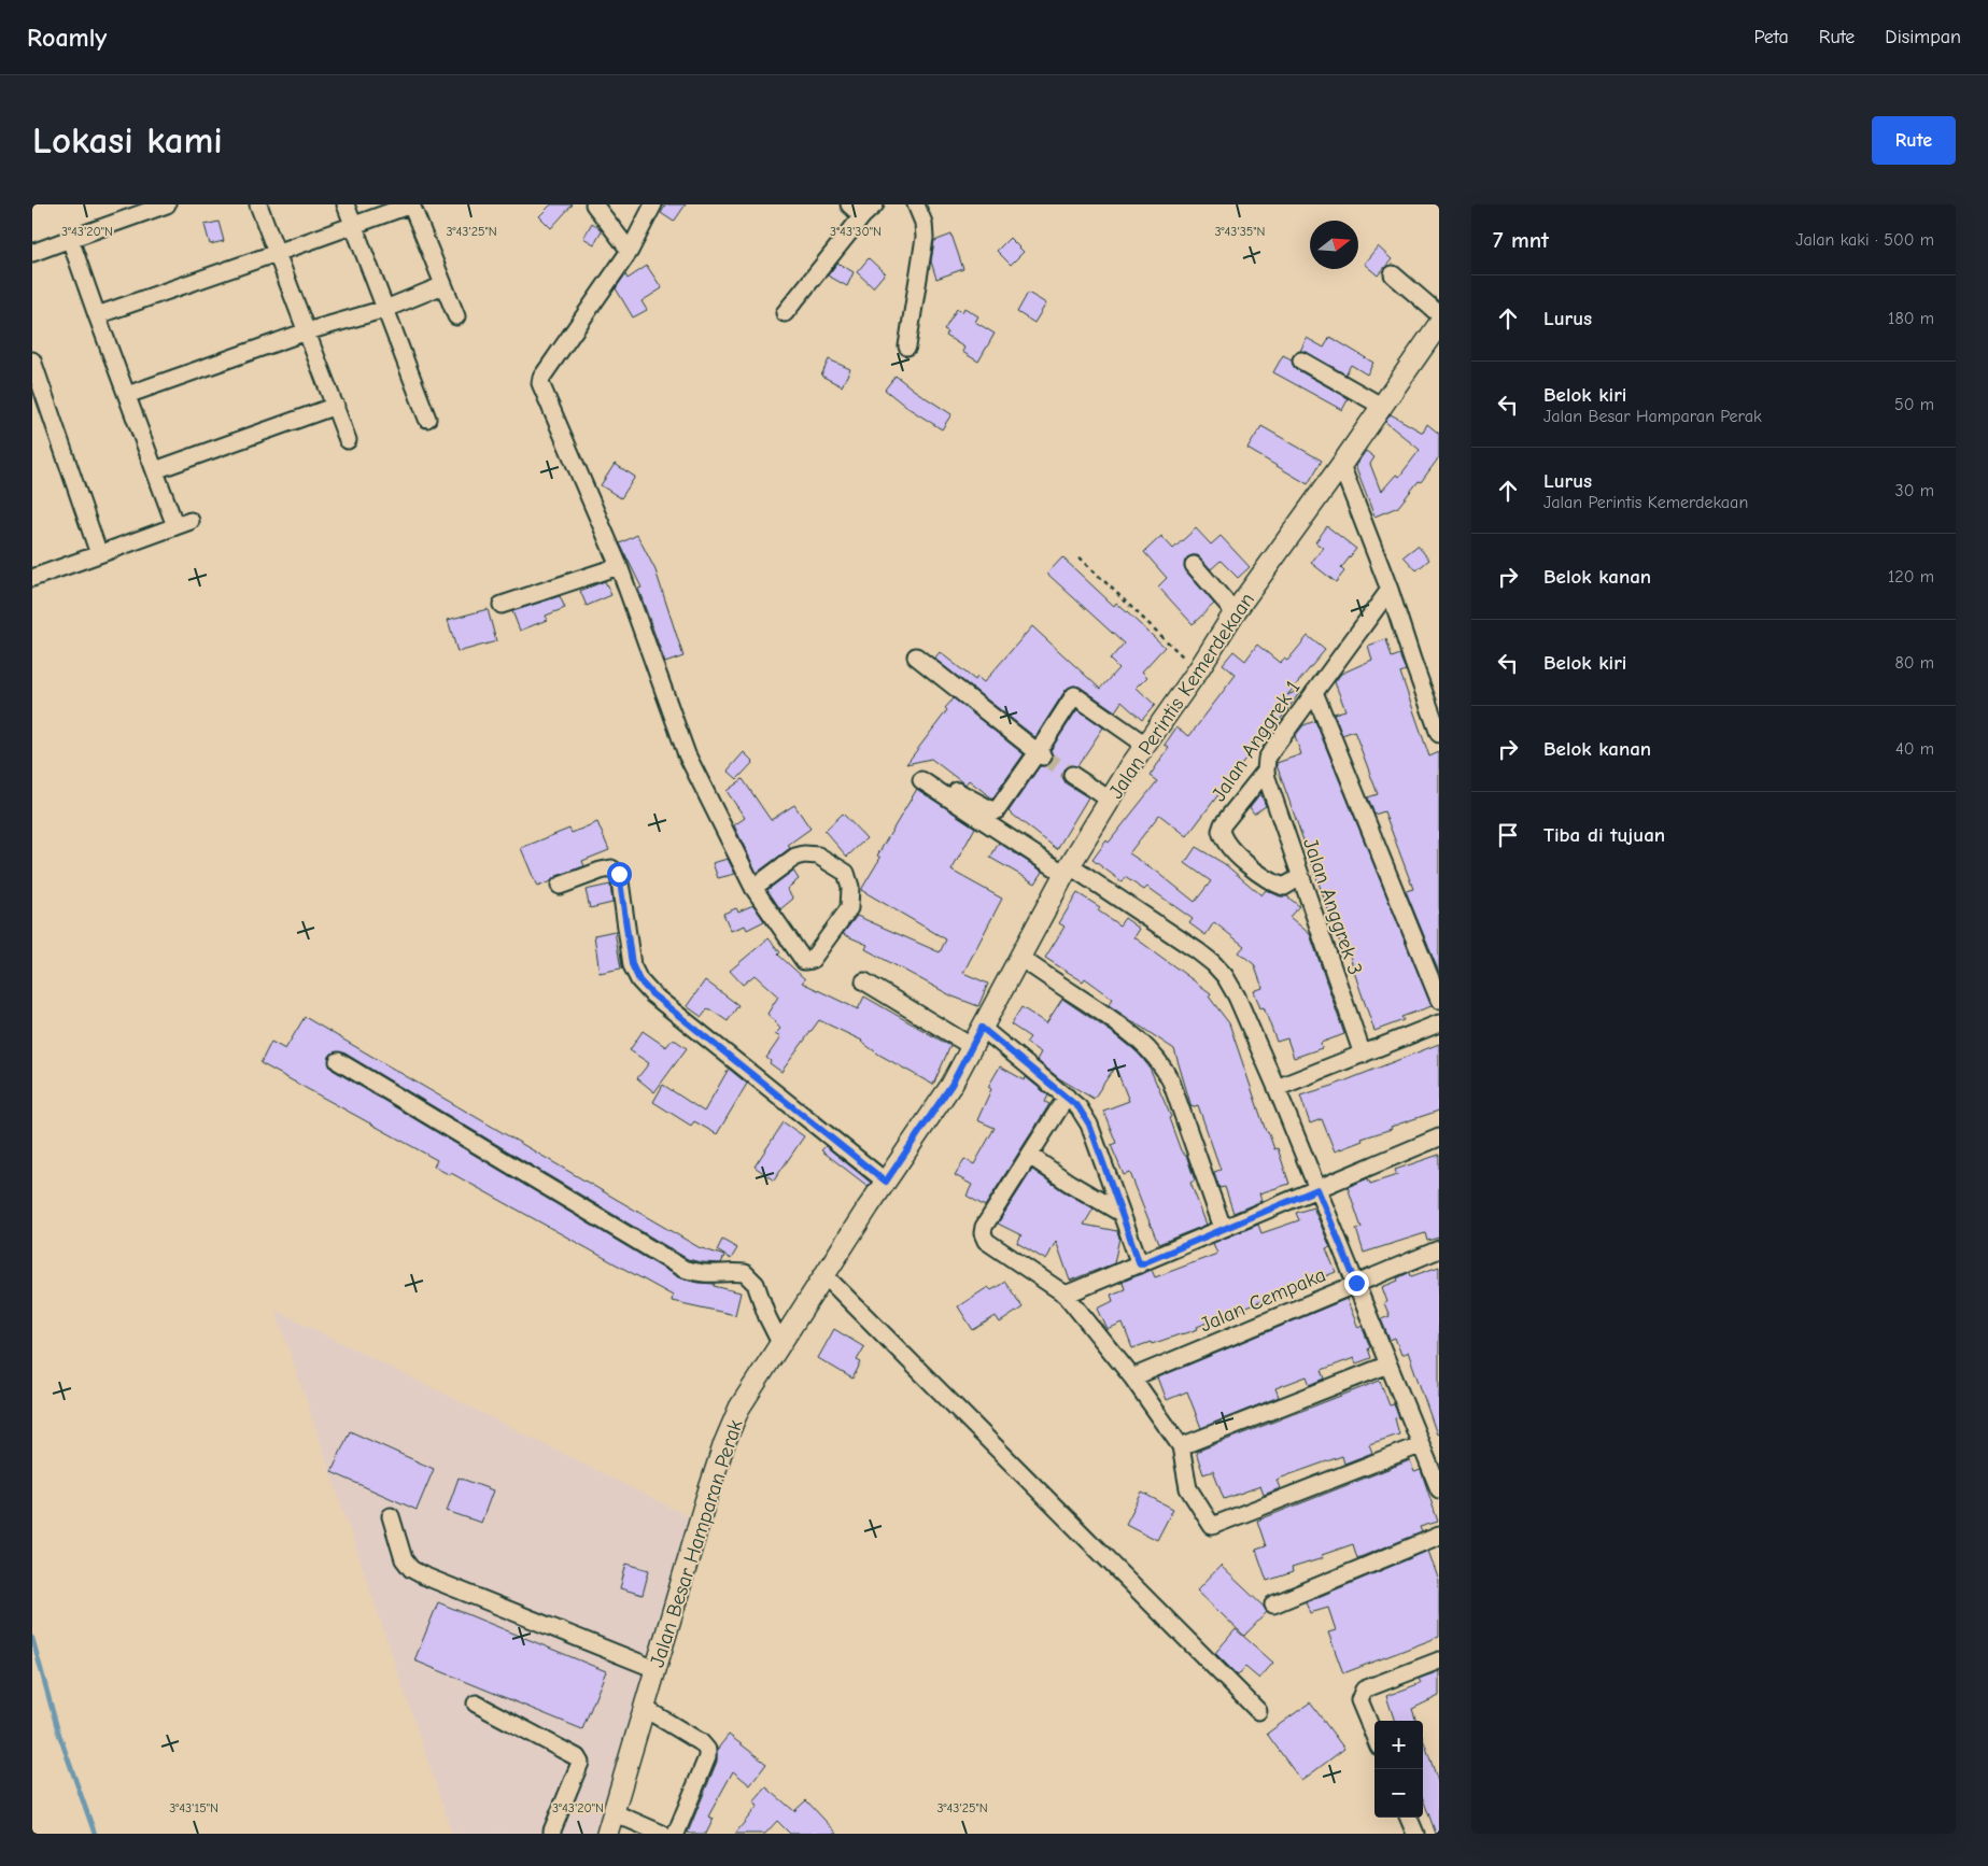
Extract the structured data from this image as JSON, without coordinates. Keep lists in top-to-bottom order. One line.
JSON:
{"streets":{"main road":["Jalan Perintis Kemerdekaan","Jalan Besar Hamparan Perak"],"street":["Jalan Anggrek 1","Jalan Anggrek 3","Jalan Cempaka"]},"crossings":[["Jalan Perintis Kemerdekaan","Jalan Besar Hamparan Perak"],["Jalan Anggrek 1","Jalan Anggrek 3"]],"north":"right","page":{"header":"Roamly","nav":["Peta","Rute","Disimpan"],"buttons":"Rute","title":"Lokasi kami","heading":["7 mnt","Jalan kaki · 500 m"],"list":[["Lurus","180 m"],["Belok kiri","Jalan Besar Hamparan Perak","50 m"],["Lurus","Jalan Perintis Kemerdekaan","30 m"],["Belok kanan","120 m"],["Belok kiri","80 m"],["Belok kanan","40 m"],"Tiba di tujuan"],"map_buttons":["+","−"]},"coordinates":["3°43'20\"N","3°43'25\"N","3°43'30\"N","3°43'35\"N","3°43'15\"N"]}
